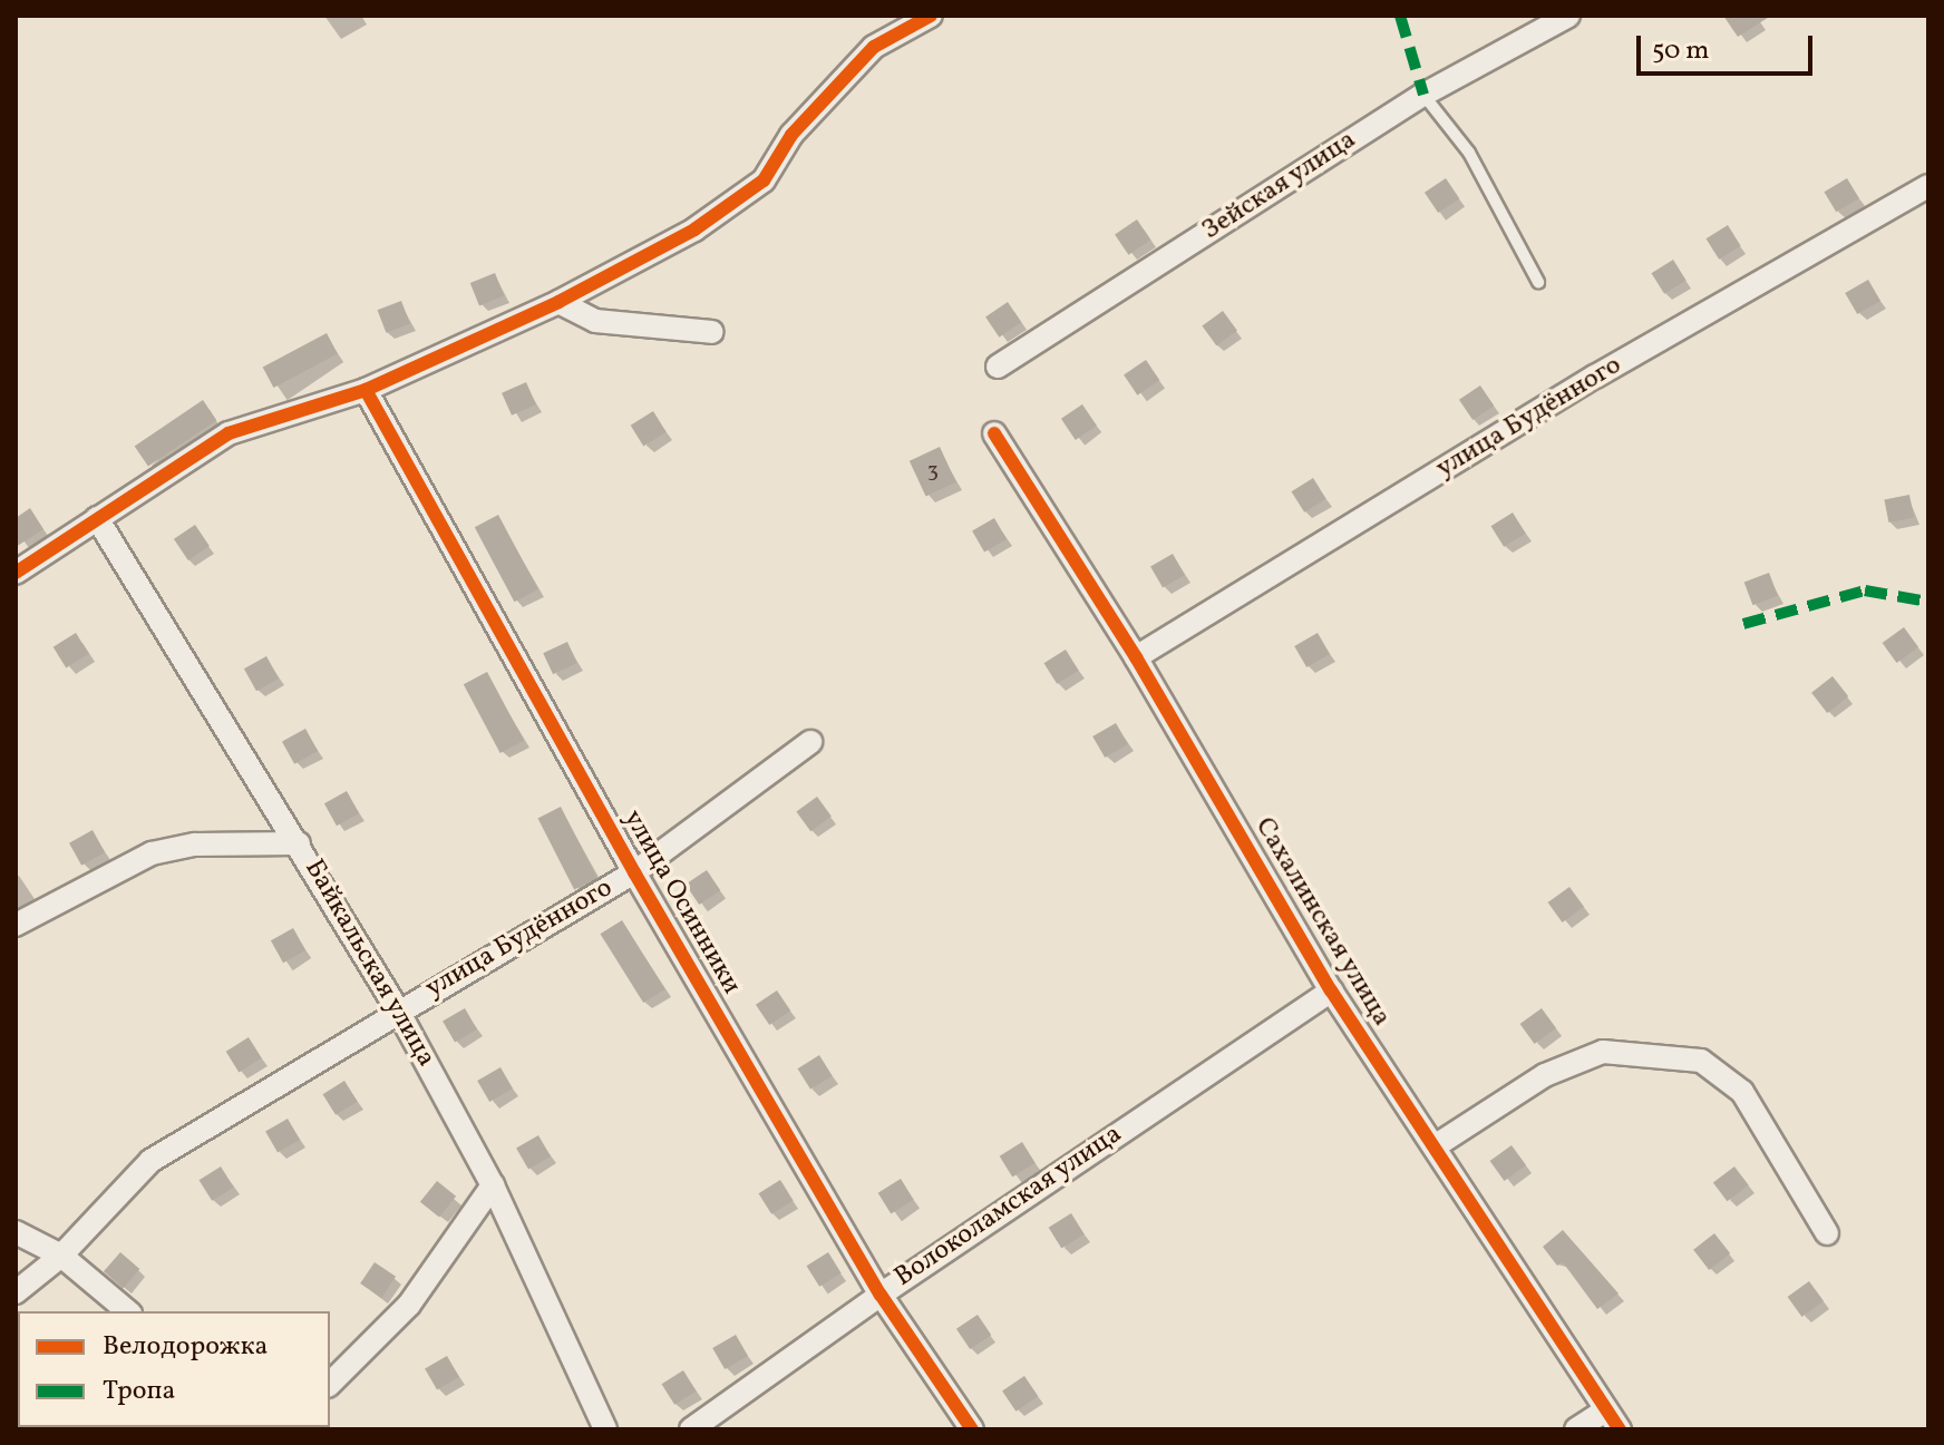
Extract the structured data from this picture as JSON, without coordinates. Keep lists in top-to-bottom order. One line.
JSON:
{"streets":{"street":["Зейская улица","улица Будённого","улица Осинники","Сахалинская улица","Байкальская улица","Волоколамская улица"]},"crossings":[["улица Будённого","улица Осинники"],["улица Будённого","Сахалинская улица"],["улица Будённого","Байкальская улица"],["улица Осинники","Волоколамская улица"],["Сахалинская улица","Волоколамская улица"]],"house_numbers":["3"],"legend":["Велодорожка","Тропа"],"scale_bar":"50 m"}
